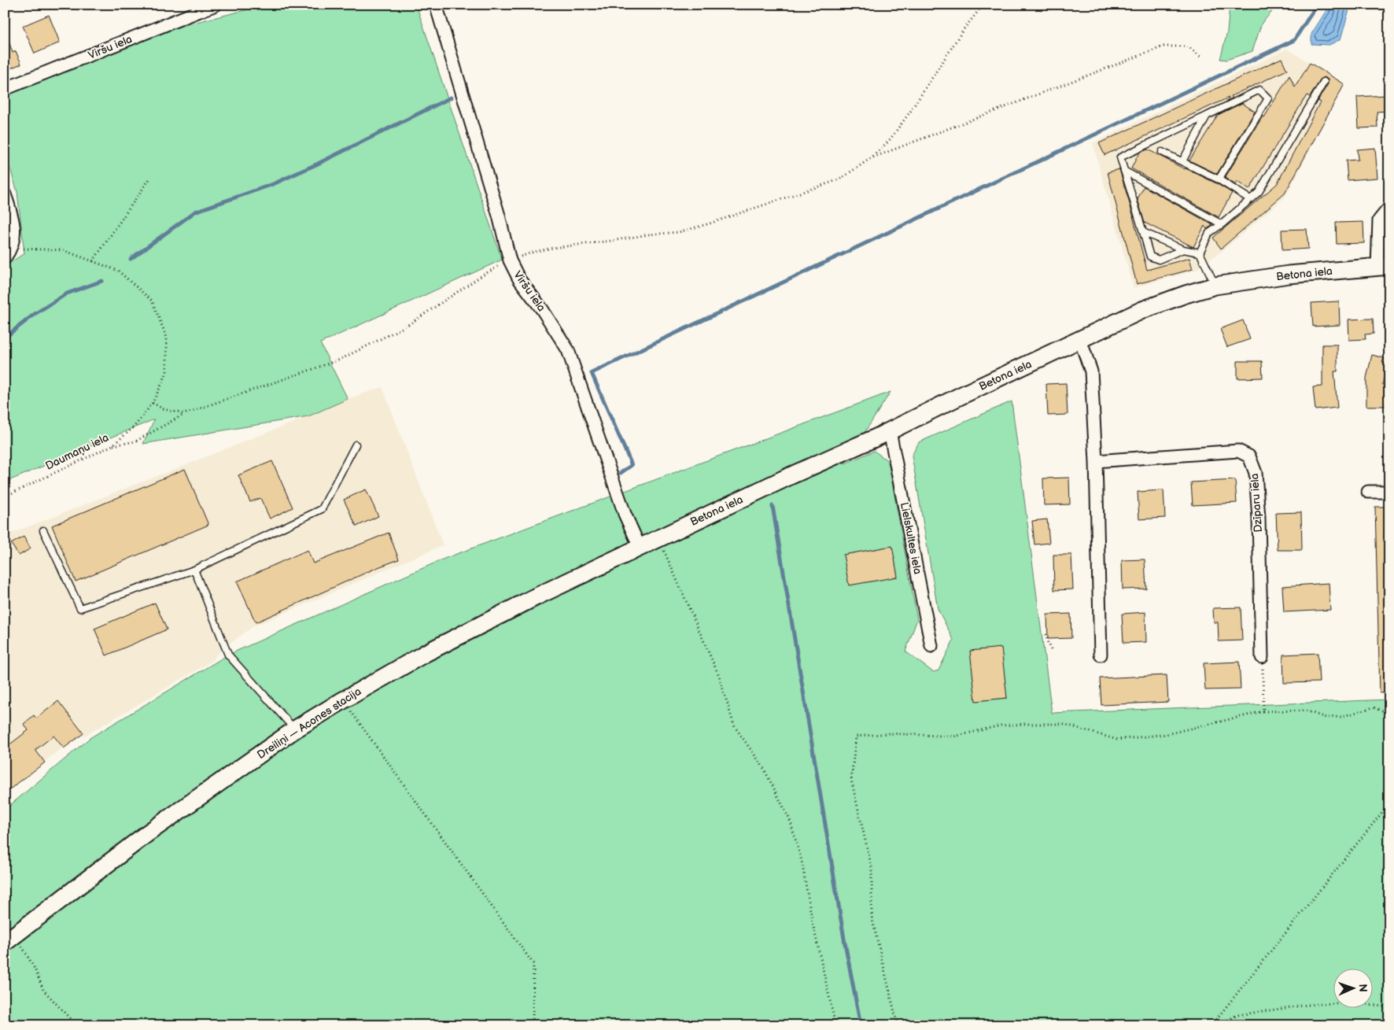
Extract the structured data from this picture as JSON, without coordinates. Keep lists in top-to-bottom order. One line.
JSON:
{"streets":{"main road":["Betona iela","Dreiliņi — Acones stacija"],"street":["Viršu iela","Dzīparu iela","Lielskultes iela"],"path":["Daumaņu iela"]},"crossings":[["Viršu iela","Betona iela"],["Viršu iela","Dreiliņi — Acones stacija"],["Betona iela","Lielskultes iela"],["Betona iela","Dreiliņi — Acones stacija"]],"north":"right"}
